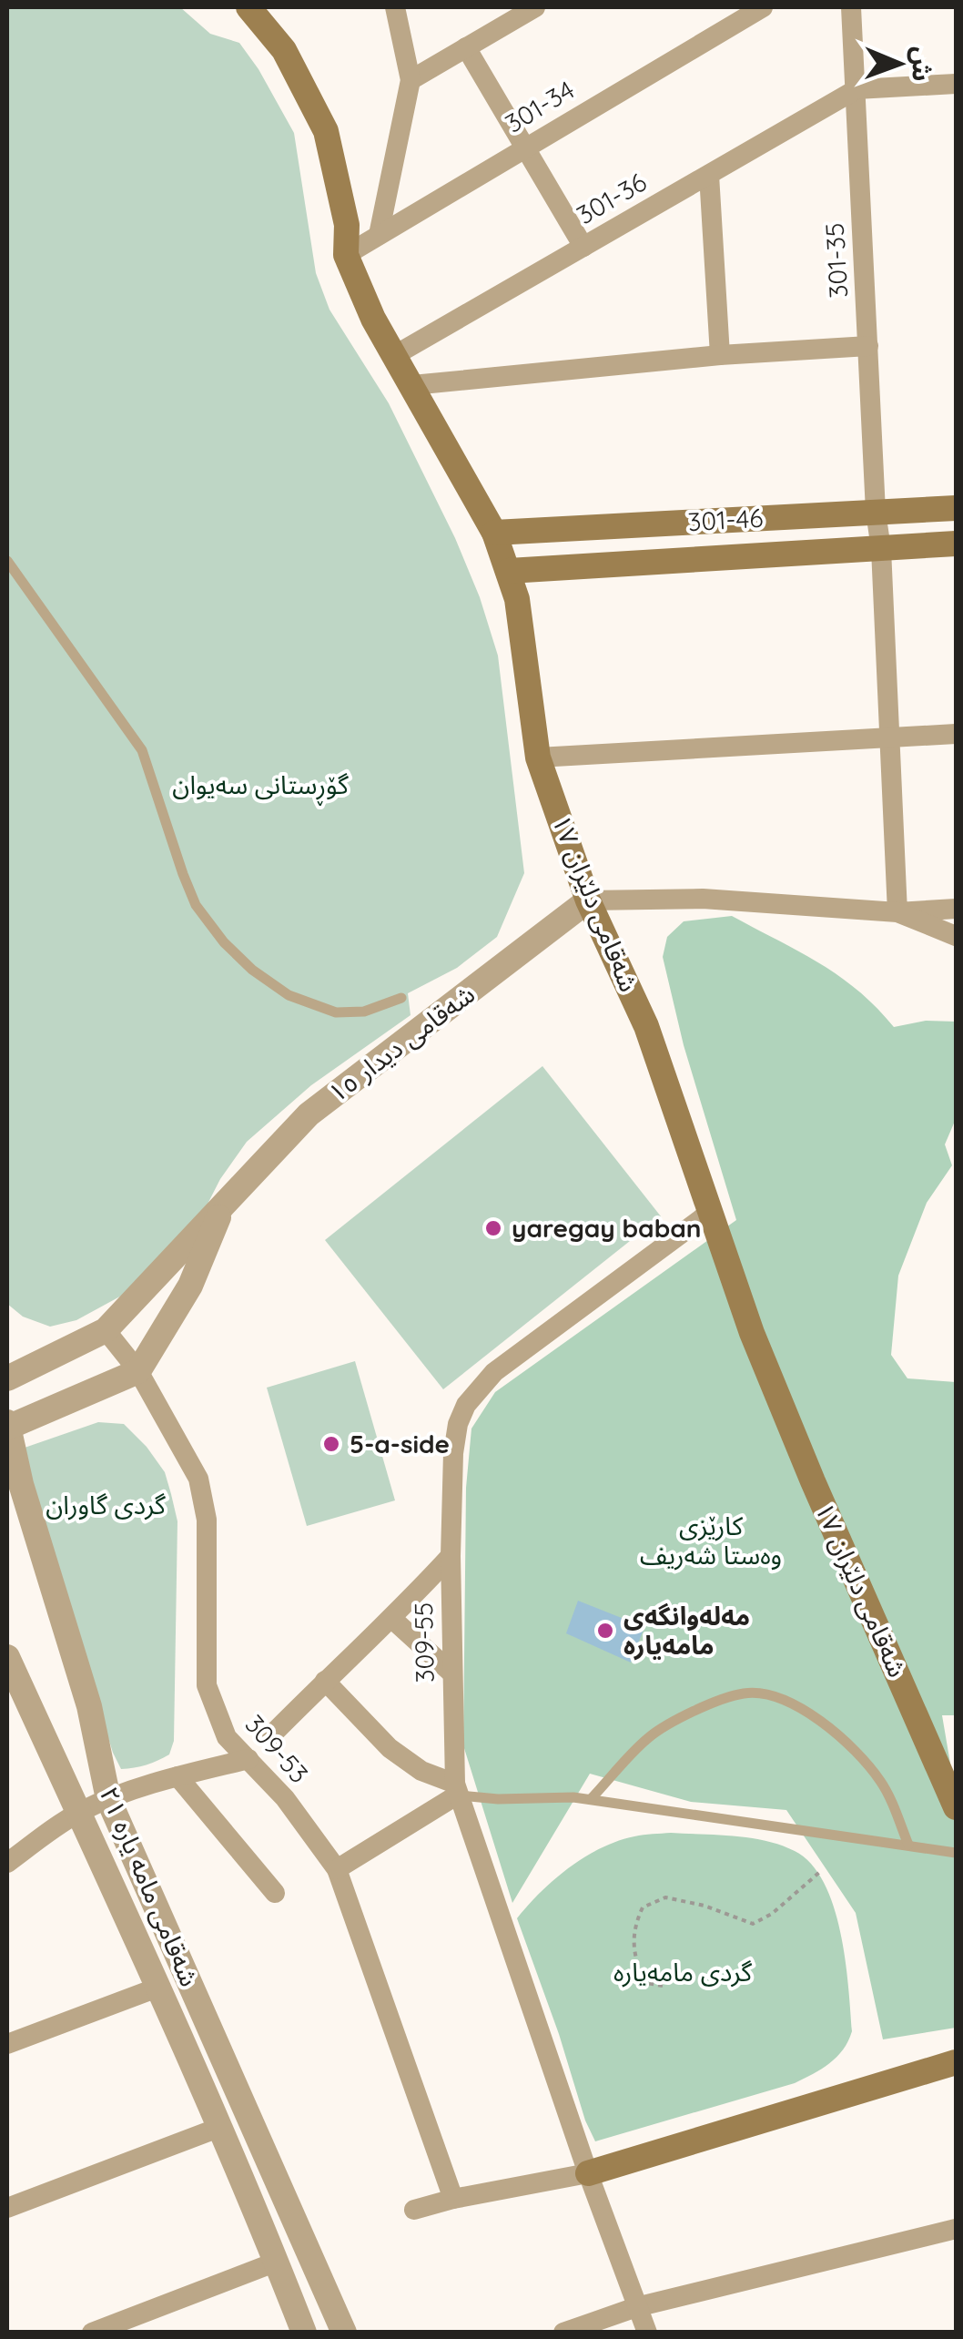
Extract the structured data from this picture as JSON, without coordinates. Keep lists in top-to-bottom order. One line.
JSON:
{"streets":{"main road":["301-46","شەقامی دلێران ١٧"],"street":["301-34","301-36","301-35","شەقامی دیدار ١٥","309-55","309-53","شەقامی مامە یارە ٢١"]},"crossings":[["301-34","شەقامی دلێران ١٧"],["301-36","301-35"],["301-36","شەقامی دلێران ١٧"],["301-35","301-46"],["301-46","شەقامی دلێران ١٧"],["شەقامی دلێران ١٧","شەقامی دیدار ١٥"],["شەقامی دلێران ١٧","309-55"],["شەقامی دیدار ١٥","309-53"]],"parks":["گۆڕستانی سەیوان","گردی گاوران","کارێزی وەستا شەریف","گردی مامەیارە"],"places":["yaregay baban","5-a-side","مەلەوانگەی مامەیارە"],"north":"right"}
